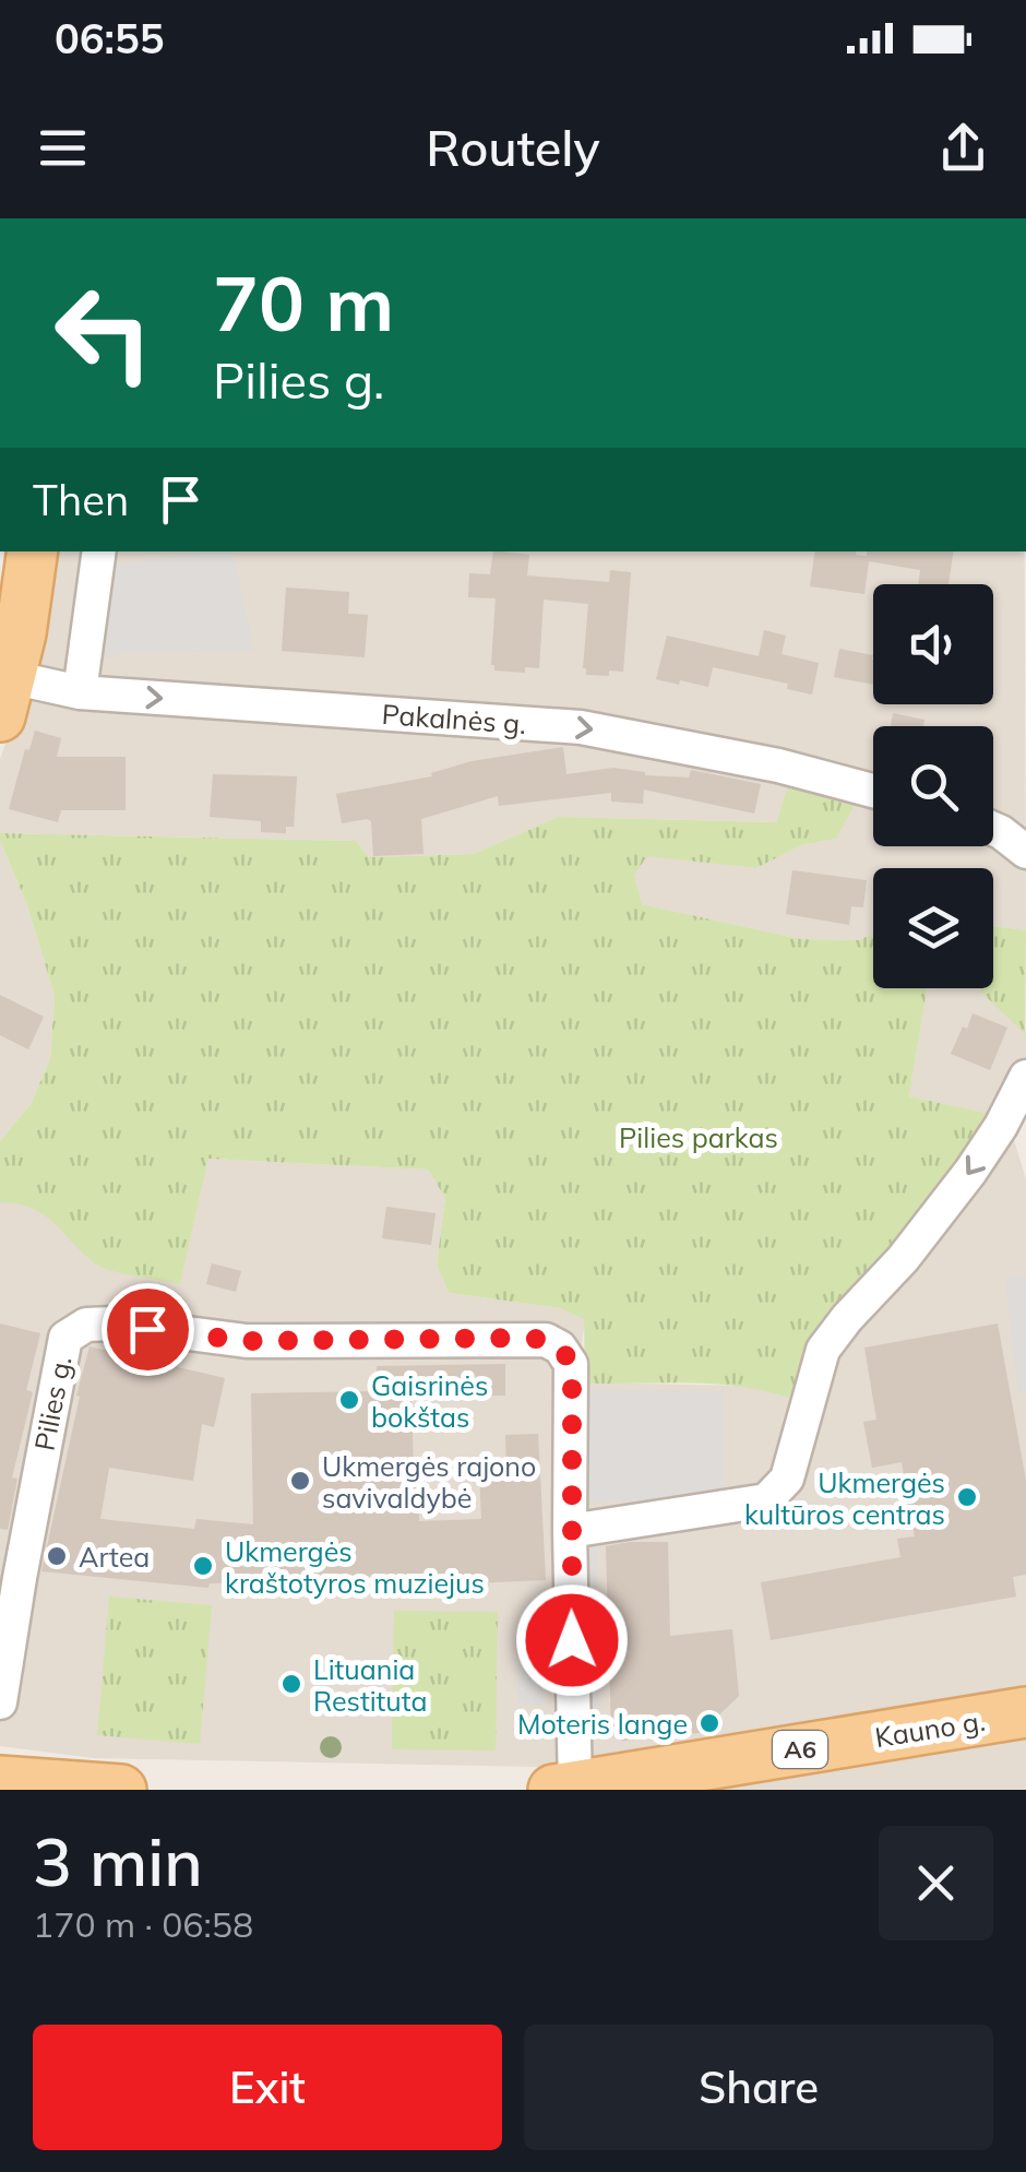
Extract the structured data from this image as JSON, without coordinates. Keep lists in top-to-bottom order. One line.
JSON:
{"streets":{"main road":["Kauno g.","A6"],"street":["Pakalnės g.","Pilies g."]},"crossings":[["Pilies g.","Kauno g."]],"one_way":["Pakalnės g."],"parks":["Pilies parkas"],"places":["Gaisrinės bokštas","Ukmergės rajono savivaldybė","Ukmergės kultūros centras","Artea","Ukmergės kraštotyros muziejus","Lituania Restituta","Moteris lange"],"page":{"status":"06:55","header":"Routely","turn":["70 m","Pilies g."],"then":"Then","heading":["3 min","170 m · 06:58"],"buttons":["Exit","Share"]}}
